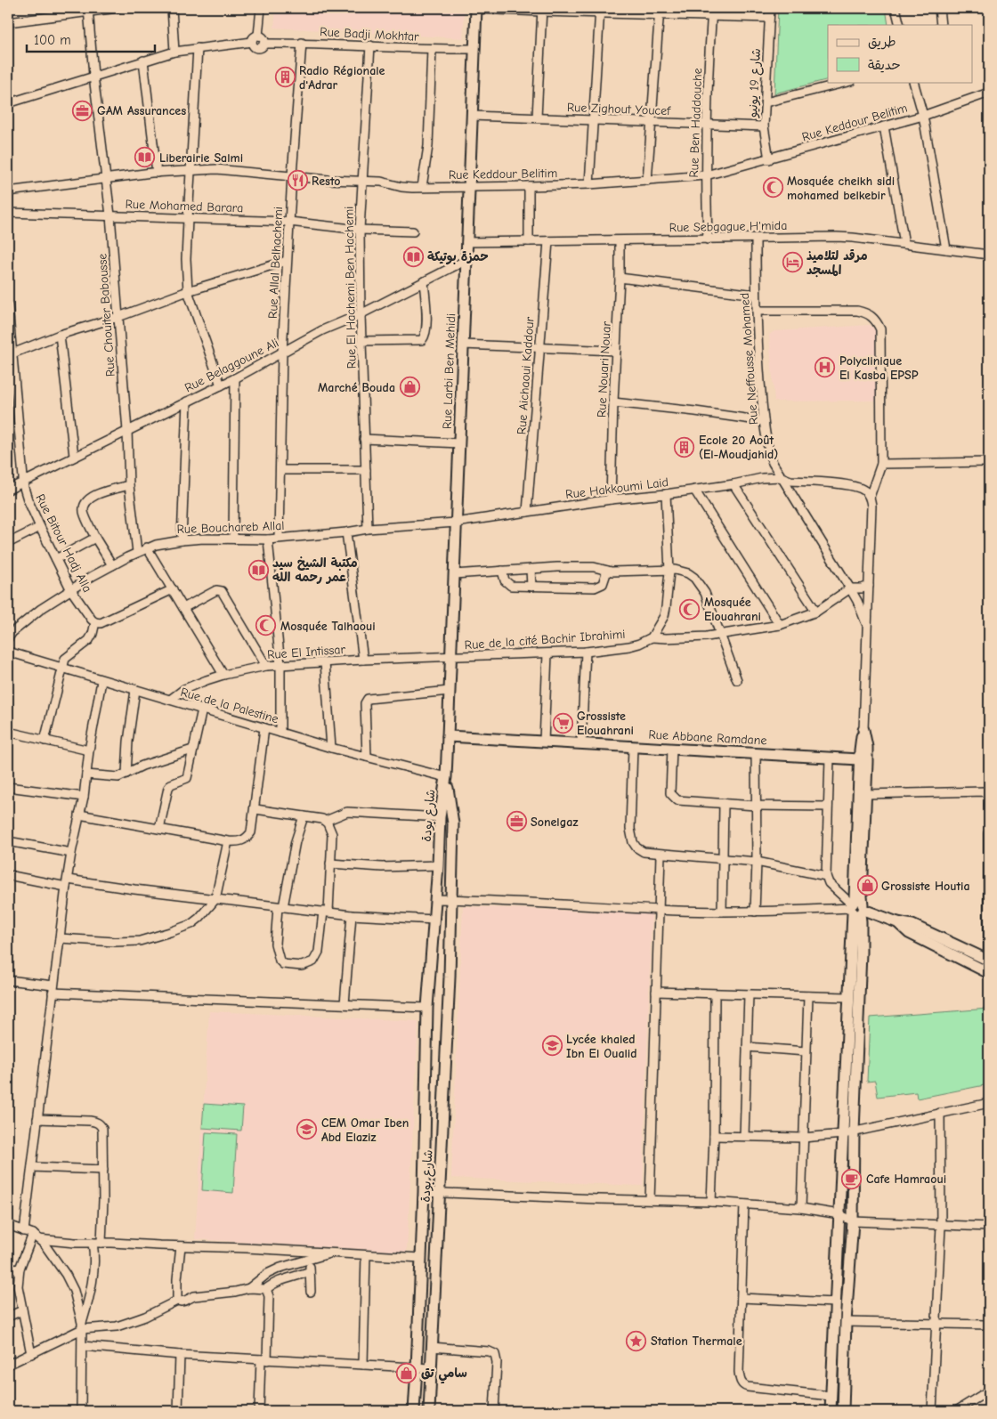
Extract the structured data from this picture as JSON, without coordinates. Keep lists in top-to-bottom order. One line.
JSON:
{"streets":{"street":["Rue Badji Mokhtar","شارع 19 يونيو","Rue Zighout Youcef","Rue Keddour Belitim","Rue Ben Haddouche","Rue Mohamed Barara","Rue Sebgague H'mida","Rue Allal Belhachemi","Rue El Hachemi Ben Hachemi","Rue Chouiter Babousse","Rue Neffousse Mohamed","Rue Belaggoune Ali","Rue Nouari Nouar","Rue Larbi Ben Mehidi","Rue Aichaoui Kaddour","Rue Hakkoumi Laid","Rue Bouchareb Allal","Rue Bitour Hadj Alla","Rue de la cité Bachir Ibrahimi","Rue El Intissar","Rue de la Palestine","Rue Abbane Ramdane","شارع بودة"]},"crossings":[["Rue Badji Mokhtar","Rue Allal Belhachemi"],["Rue Badji Mokhtar","Rue El Hachemi Ben Hachemi"],["Rue Badji Mokhtar","Rue Larbi Ben Mehidi"],["شارع 19 يونيو","Rue Zighout Youcef"],["شارع 19 يونيو","Rue Keddour Belitim"],["Rue Zighout Youcef","Rue Ben Haddouche"],["Rue Zighout Youcef","Rue Larbi Ben Mehidi"],["Rue Keddour Belitim","Rue Ben Haddouche"],["Rue Keddour Belitim","Rue Allal Belhachemi"],["Rue Keddour Belitim","Rue El Hachemi Ben Hachemi"],["Rue Keddour Belitim","Rue Chouiter Babousse"],["Rue Keddour Belitim","Rue Larbi Ben Mehidi"],["Rue Ben Haddouche","Rue Sebgague H'mida"],["Rue Mohamed Barara","Rue Allal Belhachemi"],["Rue Mohamed Barara","Rue El Hachemi Ben Hachemi"],["Rue Mohamed Barara","Rue Chouiter Babousse"],["Rue Sebgague H'mida","Rue Neffousse Mohamed"],["Rue Sebgague H'mida","Rue Nouari Nouar"],["Rue Sebgague H'mida","Rue Larbi Ben Mehidi"],["Rue Sebgague H'mida","Rue Aichaoui Kaddour"],["Rue Allal Belhachemi","Rue Belaggoune Ali"],["Rue Allal Belhachemi","Rue Bouchareb Allal"],["Rue El Hachemi Ben Hachemi","Rue Belaggoune Ali"],["Rue El Hachemi Ben Hachemi","Rue Bouchareb Allal"],["Rue Chouiter Babousse","Rue Belaggoune Ali"],["Rue Chouiter Babousse","Rue Bouchareb Allal"],["Rue Neffousse Mohamed","Rue Hakkoumi Laid"],["Rue Belaggoune Ali","Rue Larbi Ben Mehidi"],["Rue Belaggoune Ali","Rue Bitour Hadj Alla"],["Rue Nouari Nouar","Rue Hakkoumi Laid"],["Rue Larbi Ben Mehidi","Rue Hakkoumi Laid"],["Rue Larbi Ben Mehidi","Rue Bouchareb Allal"],["Rue Larbi Ben Mehidi","Rue de la cité Bachir Ibrahimi"],["Rue Larbi Ben Mehidi","Rue El Intissar"],["Rue Larbi Ben Mehidi","Rue de la Palestine"],["Rue Larbi Ben Mehidi","Rue Abbane Ramdane"],["Rue Larbi Ben Mehidi","شارع بودة"],["Rue Aichaoui Kaddour","Rue Hakkoumi Laid"],["Rue Hakkoumi Laid","Rue Bouchareb Allal"],["Rue Bouchareb Allal","Rue Bitour Hadj Alla"],["Rue de la cité Bachir Ibrahimi","Rue El Intissar"],["Rue El Intissar","Rue de la Palestine"],["Rue de la Palestine","شارع بودة"]],"places":{"building":["Radio Régionale d'Adrar","Ecole 20 Août (El-Moudjahid)"],"office":["GAM Assurances","Sonelgaz"],"library":["Liberairie Salmi","حمزة بوتيكة","مكتبة الشيخ سيد عمر رحمه الله"],"restaurant":["Resto"],"mosque":["Mosquée cheikh sidi mohamed belkebir","Mosquée Elouahrani","Mosquée Talhaoui"],"hotel":["مرقد لتلاميذ المسجد"],"hospital":["Polyclinique El Kasba EPSP"],"shop":["Marché Bouda","Grossiste Houtia","سامي تق"],"supermarket":["Grossiste Elouahrani"],"school or university":["Lycée khaled Ibn El Oualid","CEM Omar Iben Abd Elaziz"],"cafe":["Cafe Hamraoui"],"place":["Station Thermale"]},"legend":["طريق","حديقة"],"scale_bar":"100 m"}
